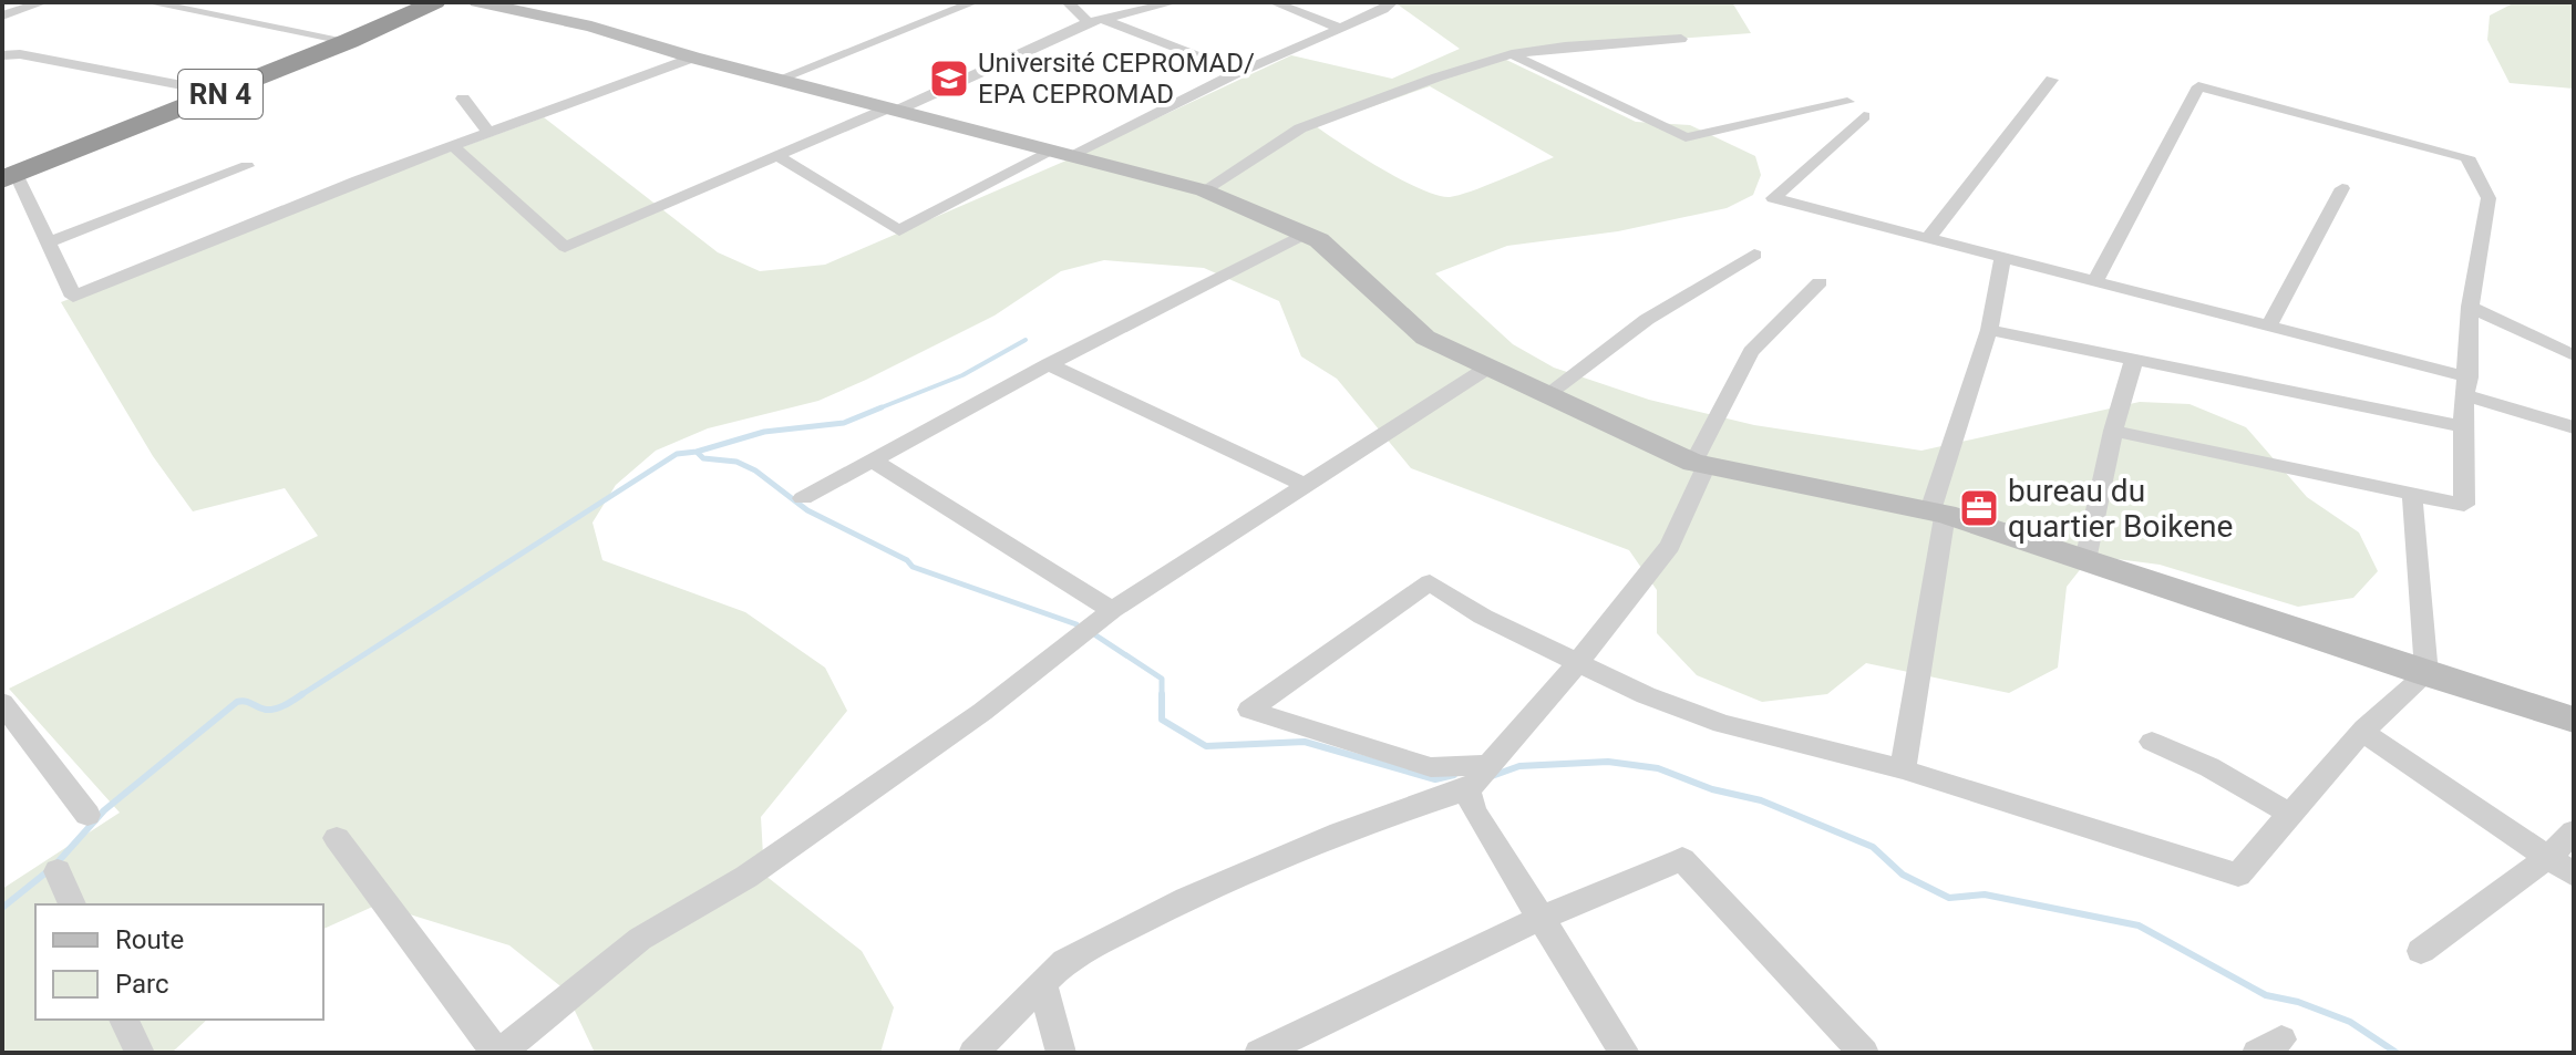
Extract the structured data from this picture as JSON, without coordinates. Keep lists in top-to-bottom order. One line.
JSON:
{"streets":{"highway":["RN 4"]},"places":{"school or university":["Université CEPROMAD/ EPA CEPROMAD"],"office":["bureau du quartier Boikene"]},"legend":["Route","Parc"]}
